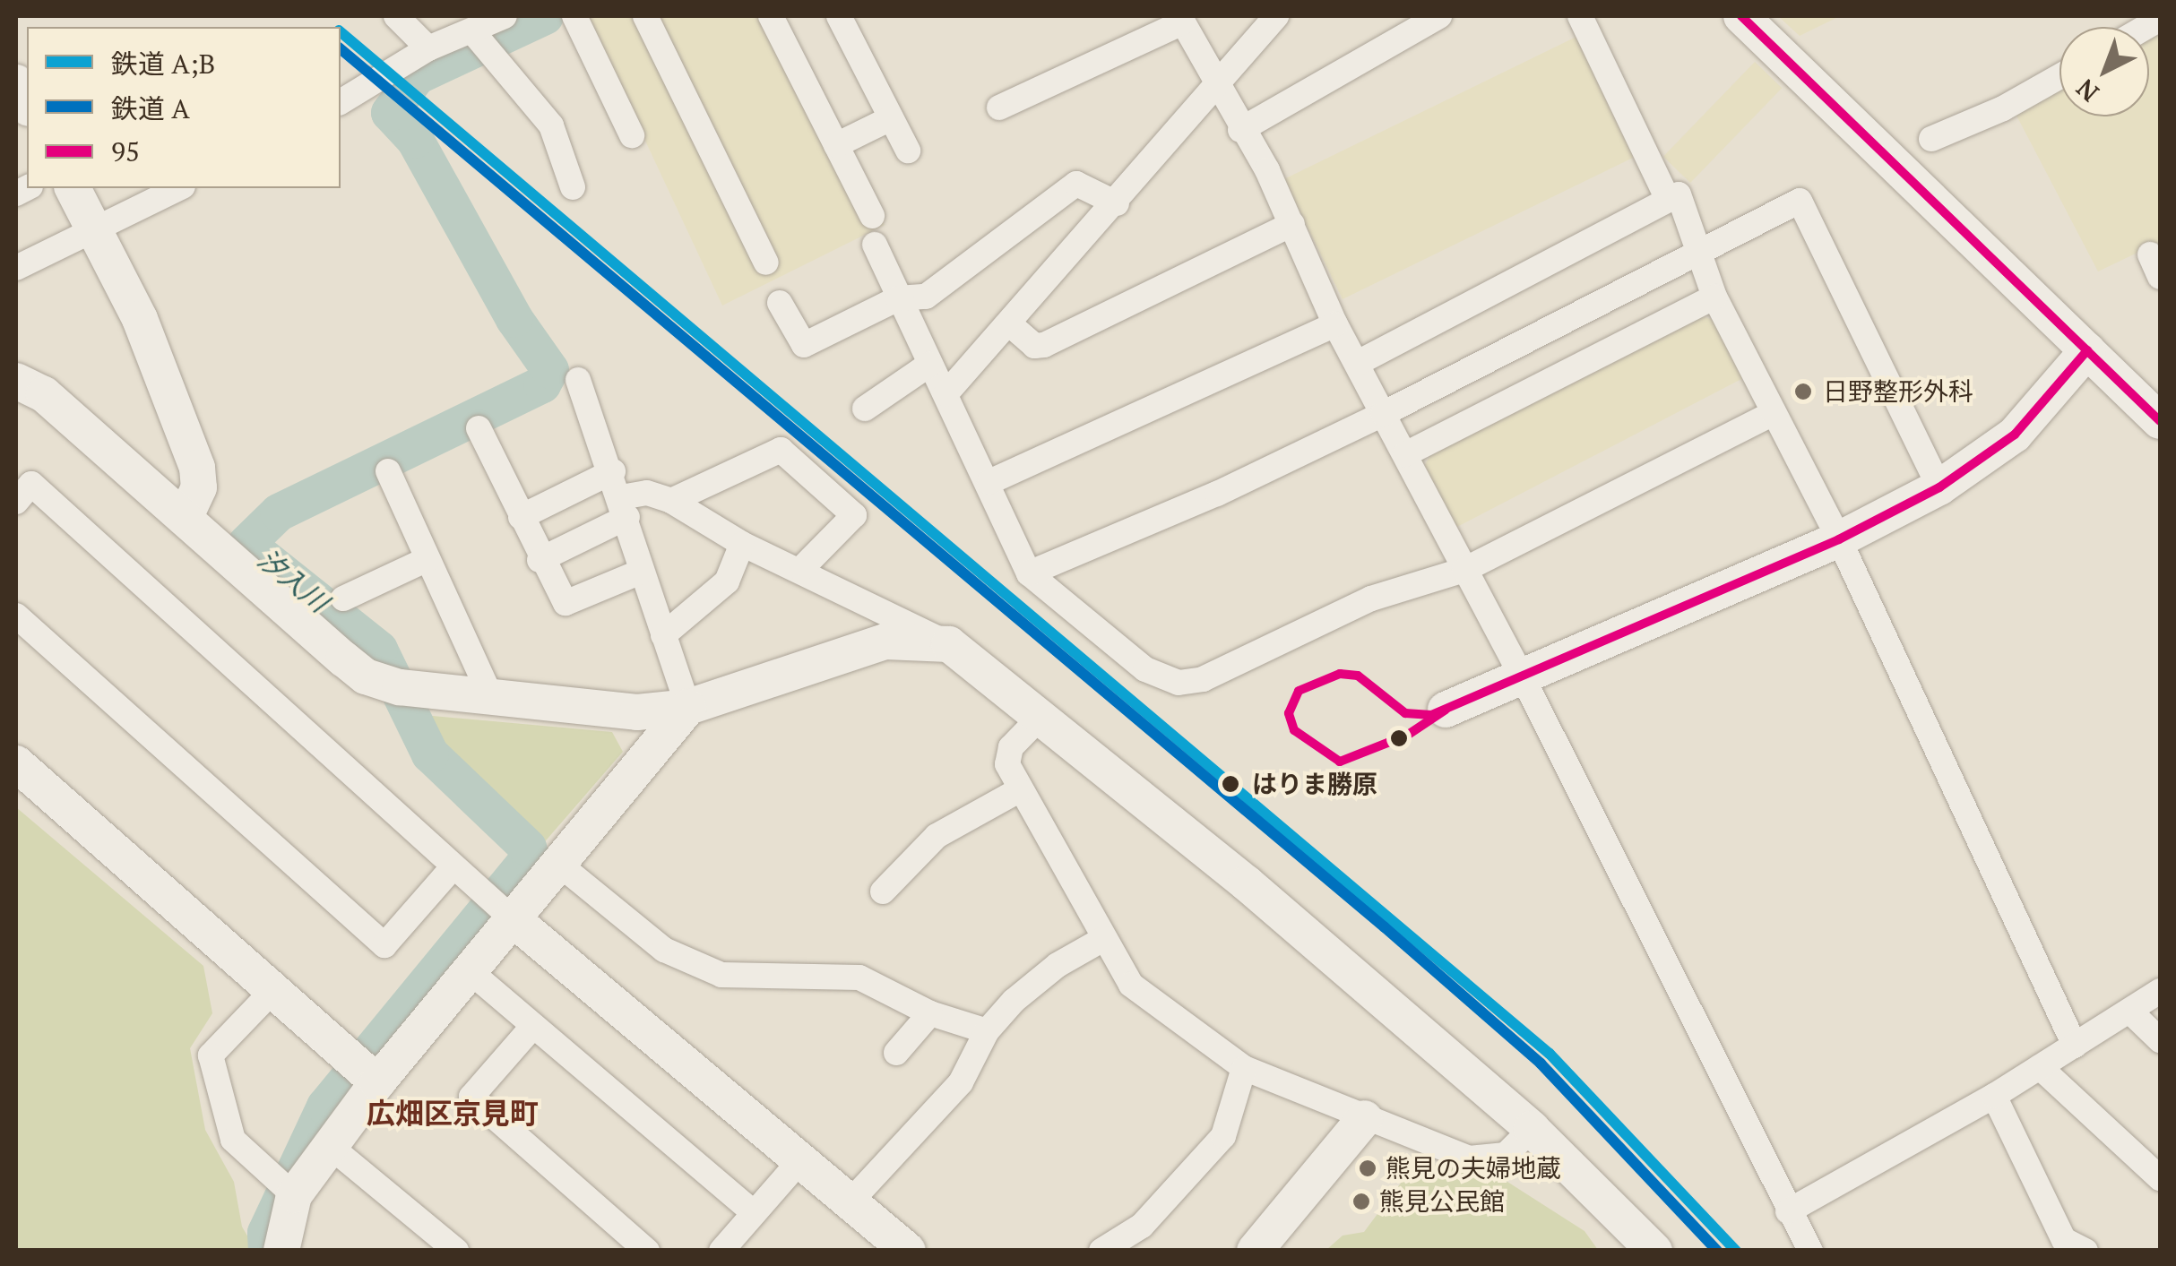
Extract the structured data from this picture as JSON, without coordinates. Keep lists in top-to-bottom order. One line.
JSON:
{"districts":["広畑区京見町"],"water":["汐入川"],"places":["日野整形外科","はりま勝原","熊見の夫婦地蔵","熊見公民館"],"lines":["transit line 95","rail line A;B","rail line A"],"legend":["鉄道 A;B","鉄道 A","95"],"north":"bottom left"}
